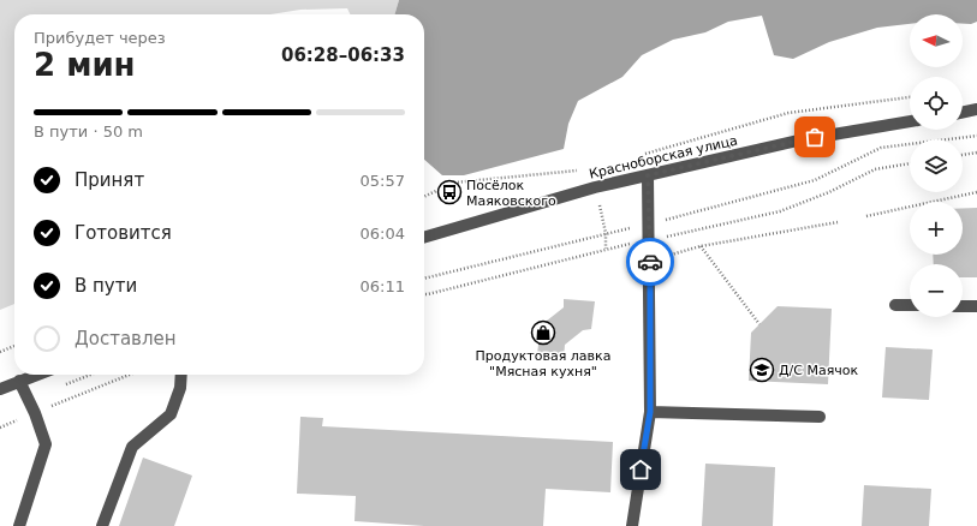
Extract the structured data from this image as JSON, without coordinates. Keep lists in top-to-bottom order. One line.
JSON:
{"streets":{"street":["Красноборская улица"]},"places":{"bus stop":["Посёлок Маяковского"],"shop":["Продуктовая лавка \"Мясная кухня\""],"school or university":["Д/С Маячок"]},"north":"left","page":{"map_buttons":["+","−"],"heading":["2 мин","Прибудет через","06:28–06:33"],"bar":"В пути · 50 m","list":[["Принят","05:57"],["Готовится","06:04"],["В пути","06:11"],"Доставлен"]}}
